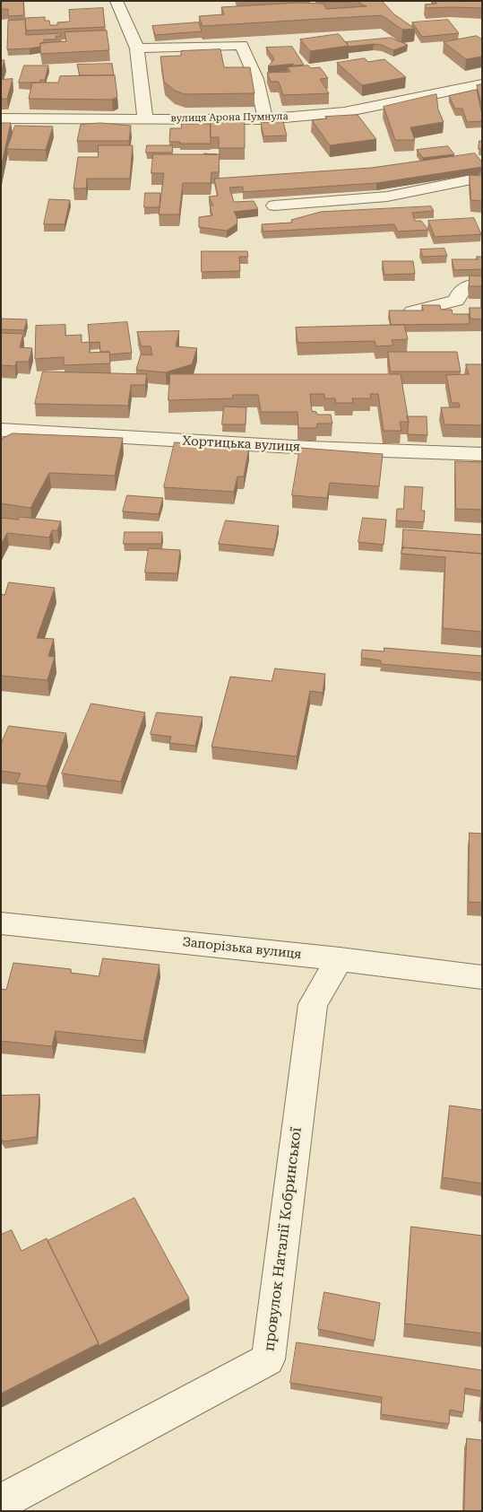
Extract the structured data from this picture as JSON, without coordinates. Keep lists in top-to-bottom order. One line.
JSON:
{"streets":{"street":["вулиця Арона Пумнула","Хортицька вулиця","Запорізька вулиця","провулок Наталії Кобринської"]},"crossings":[["Запорізька вулиця","провулок Наталії Кобринської"]]}
